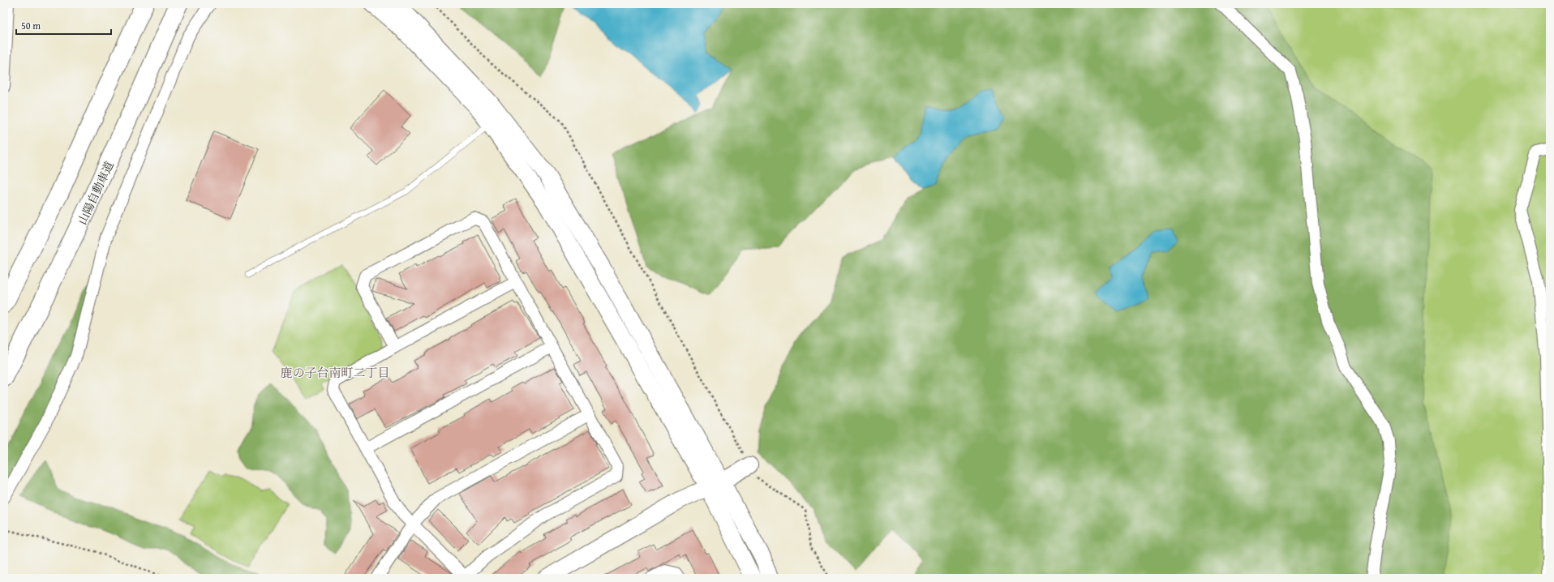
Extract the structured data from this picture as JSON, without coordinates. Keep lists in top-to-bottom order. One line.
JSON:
{"streets":{"highway":["山陽自動車道"]},"districts":["鹿の子台南町二丁目"],"scale_bar":"50 m"}
